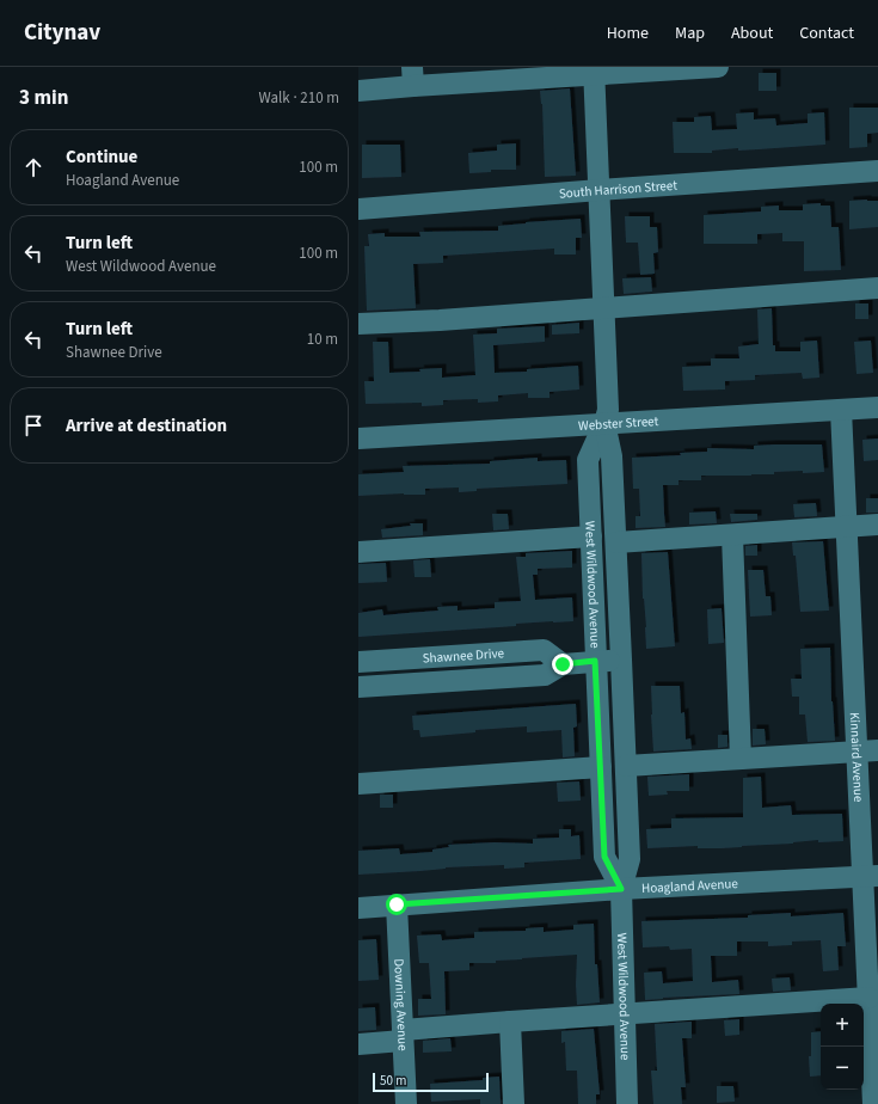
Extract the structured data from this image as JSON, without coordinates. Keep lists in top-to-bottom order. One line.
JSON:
{"streets":{"street":["South Harrison Street","Webster Street","West Wildwood Avenue","Shawnee Drive","Kinnaird Avenue","Hoagland Avenue","Downing Avenue"]},"crossings":[["South Harrison Street","West Wildwood Avenue"],["Webster Street","West Wildwood Avenue"],["Webster Street","Kinnaird Avenue"],["West Wildwood Avenue","Shawnee Drive"],["West Wildwood Avenue","Hoagland Avenue"],["Kinnaird Avenue","Hoagland Avenue"],["Hoagland Avenue","Downing Avenue"]],"scale_bar":"50 m","page":{"header":"Citynav","nav":["Home","Map","About","Contact"],"heading":["3 min","Walk · 210 m"],"list":[["Continue","Hoagland Avenue","100 m"],["Turn left","West Wildwood Avenue","100 m"],["Turn left","Shawnee Drive","10 m"],"Arrive at destination"],"map_buttons":["+","−"],"scale":"50 m"}}
